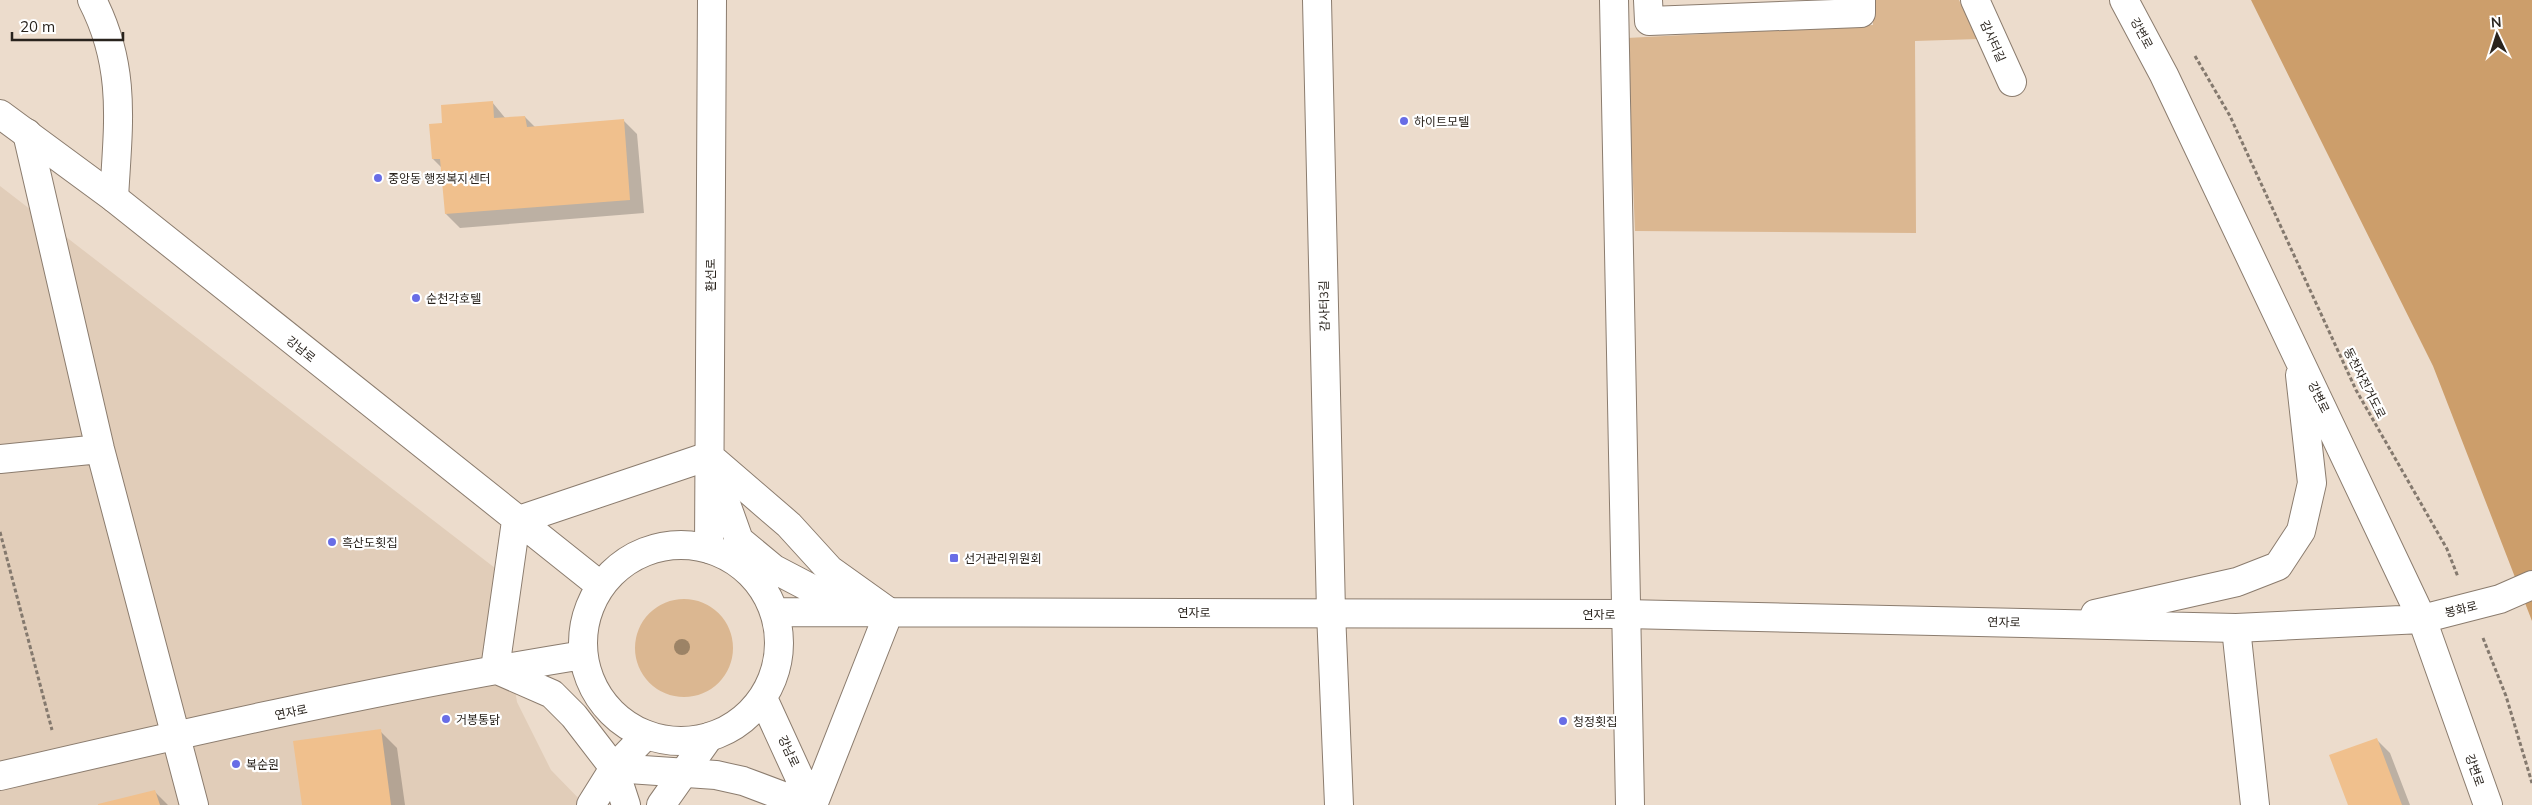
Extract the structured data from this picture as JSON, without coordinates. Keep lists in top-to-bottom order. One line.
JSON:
{"streets":{"main road":["강변로","감사터길","환선로","감사터3길","강남로","봉화로","연자로"],"path":["동천자전거도로"]},"crossings":[["강변로","봉화로"],["강변로","연자로"],["감사터3길","연자로"],["봉화로","연자로"]],"places":{"other":["하이트모텔","중앙동 행정복지센터","순천각호텔","흑산도횟집","거봉통닭","청정횟집","복순원"],"transit":["선거관리위원회"]},"scale_bar":"20 m","north":"top"}
